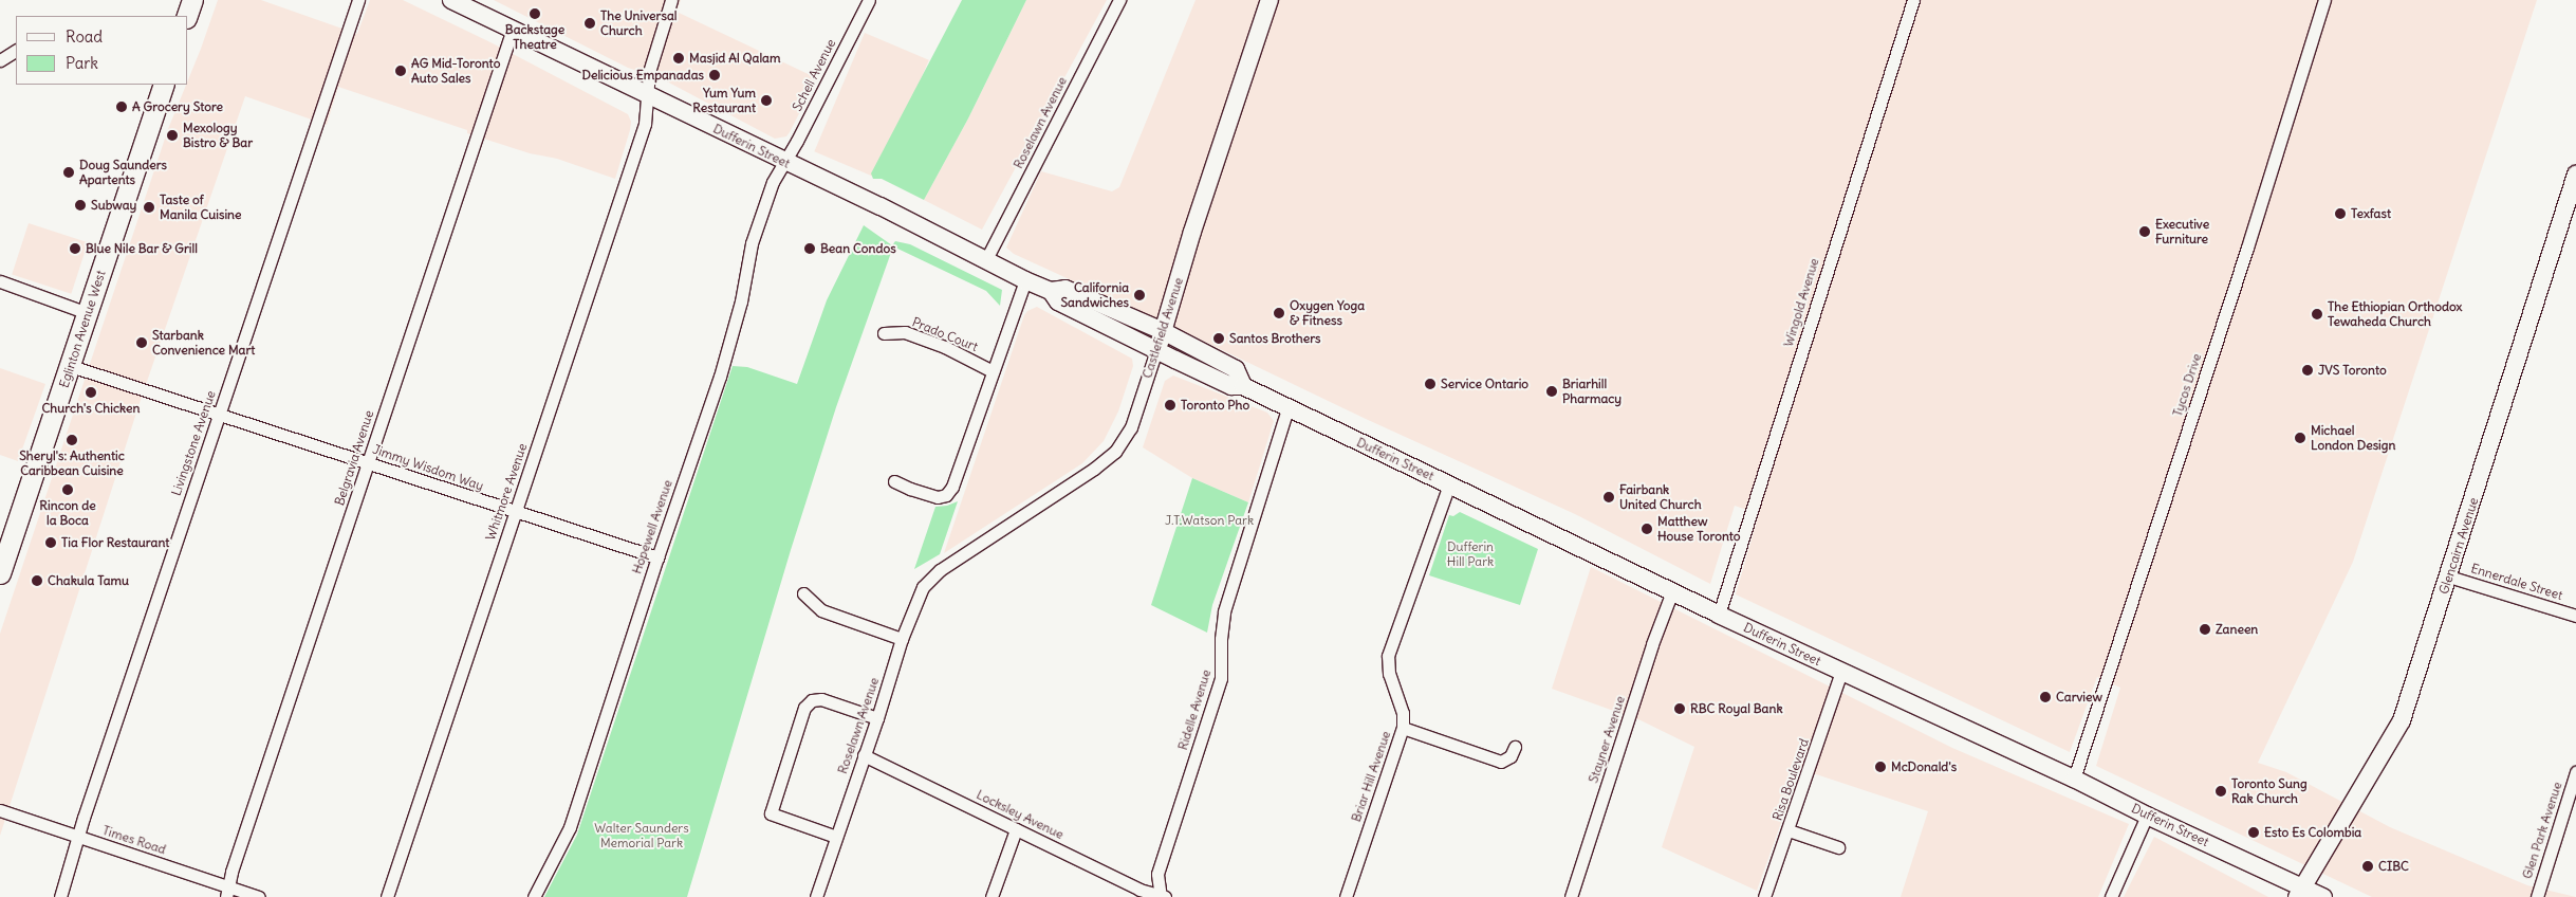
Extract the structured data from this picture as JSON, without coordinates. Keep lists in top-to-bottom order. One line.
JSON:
{"streets":{"main road":["Dufferin Street","Castlefield Avenue","Eglinton Avenue West","Glencairn Avenue"],"street":["Schell Avenue","Roselawn Avenue","Wingold Avenue","Prado Court","Tycos Drive","Livingstone Avenue","Belgravia Avenue","Jimmy Wisdom Way","Whitmore Avenue","Hopewell Avenue","Ennerdale Street","Ridelle Avenue","Stayner Avenue","Briar Hill Avenue","Risa Boulevard","Locksley Avenue","Glen Park Avenue","Times Road"]},"crossings":[["Schell Avenue","Dufferin Street"],["Schell Avenue","Hopewell Avenue"],["Roselawn Avenue","Dufferin Street"],["Roselawn Avenue","Castlefield Avenue"],["Roselawn Avenue","Locksley Avenue"],["Dufferin Street","Wingold Avenue"],["Dufferin Street","Castlefield Avenue"],["Dufferin Street","Tycos Drive"],["Dufferin Street","Belgravia Avenue"],["Dufferin Street","Whitmore Avenue"],["Dufferin Street","Hopewell Avenue"],["Dufferin Street","Glencairn Avenue"],["Dufferin Street","Ridelle Avenue"],["Dufferin Street","Stayner Avenue"],["Dufferin Street","Briar Hill Avenue"],["Dufferin Street","Risa Boulevard"],["Eglinton Avenue West","Jimmy Wisdom Way"],["Livingstone Avenue","Jimmy Wisdom Way"],["Livingstone Avenue","Times Road"],["Belgravia Avenue","Jimmy Wisdom Way"],["Belgravia Avenue","Times Road"],["Jimmy Wisdom Way","Whitmore Avenue"],["Jimmy Wisdom Way","Hopewell Avenue"],["Glencairn Avenue","Ennerdale Street"],["Ridelle Avenue","Locksley Avenue"]],"parks":["J.T.Watson Park","Dufferin Hill Park","Walter Saunders Memorial Park"],"places":["Backstage Theatre","The Universal Church","Masjid Al Qalam","AG Mid-Toronto Auto Sales","Delicious Empanadas","Yum Yum Restaurant","A Grocery Store","Mexology Bistro & Bar","Doug Saunders Apartents","Subway","Taste of Manila Cuisine","Texfast","Executive Furniture","Blue Nile Bar & Grill","Bean Condos","California Sandwiches","Oxygen Yoga & Fitness","The Ethiopian Orthodox Tewaheda Church","Santos Brothers","Starbank Convenience Mart","JVS Toronto","Service Ontario","Briarhill Pharmacy","Church's Chicken","Toronto Pho","Michael London Design","Sheryl's: Authentic Caribbean Cuisine","Rincon de la Boca","Fairbank United Church","Matthew House Toronto","Tia Flor Restaurant","Chakula Tamu","Zaneen","Carview","RBC Royal Bank","McDonald's","Toronto Sung Rak Church","Esto Es Colombia","CIBC"],"legend":["Road","Park"]}
